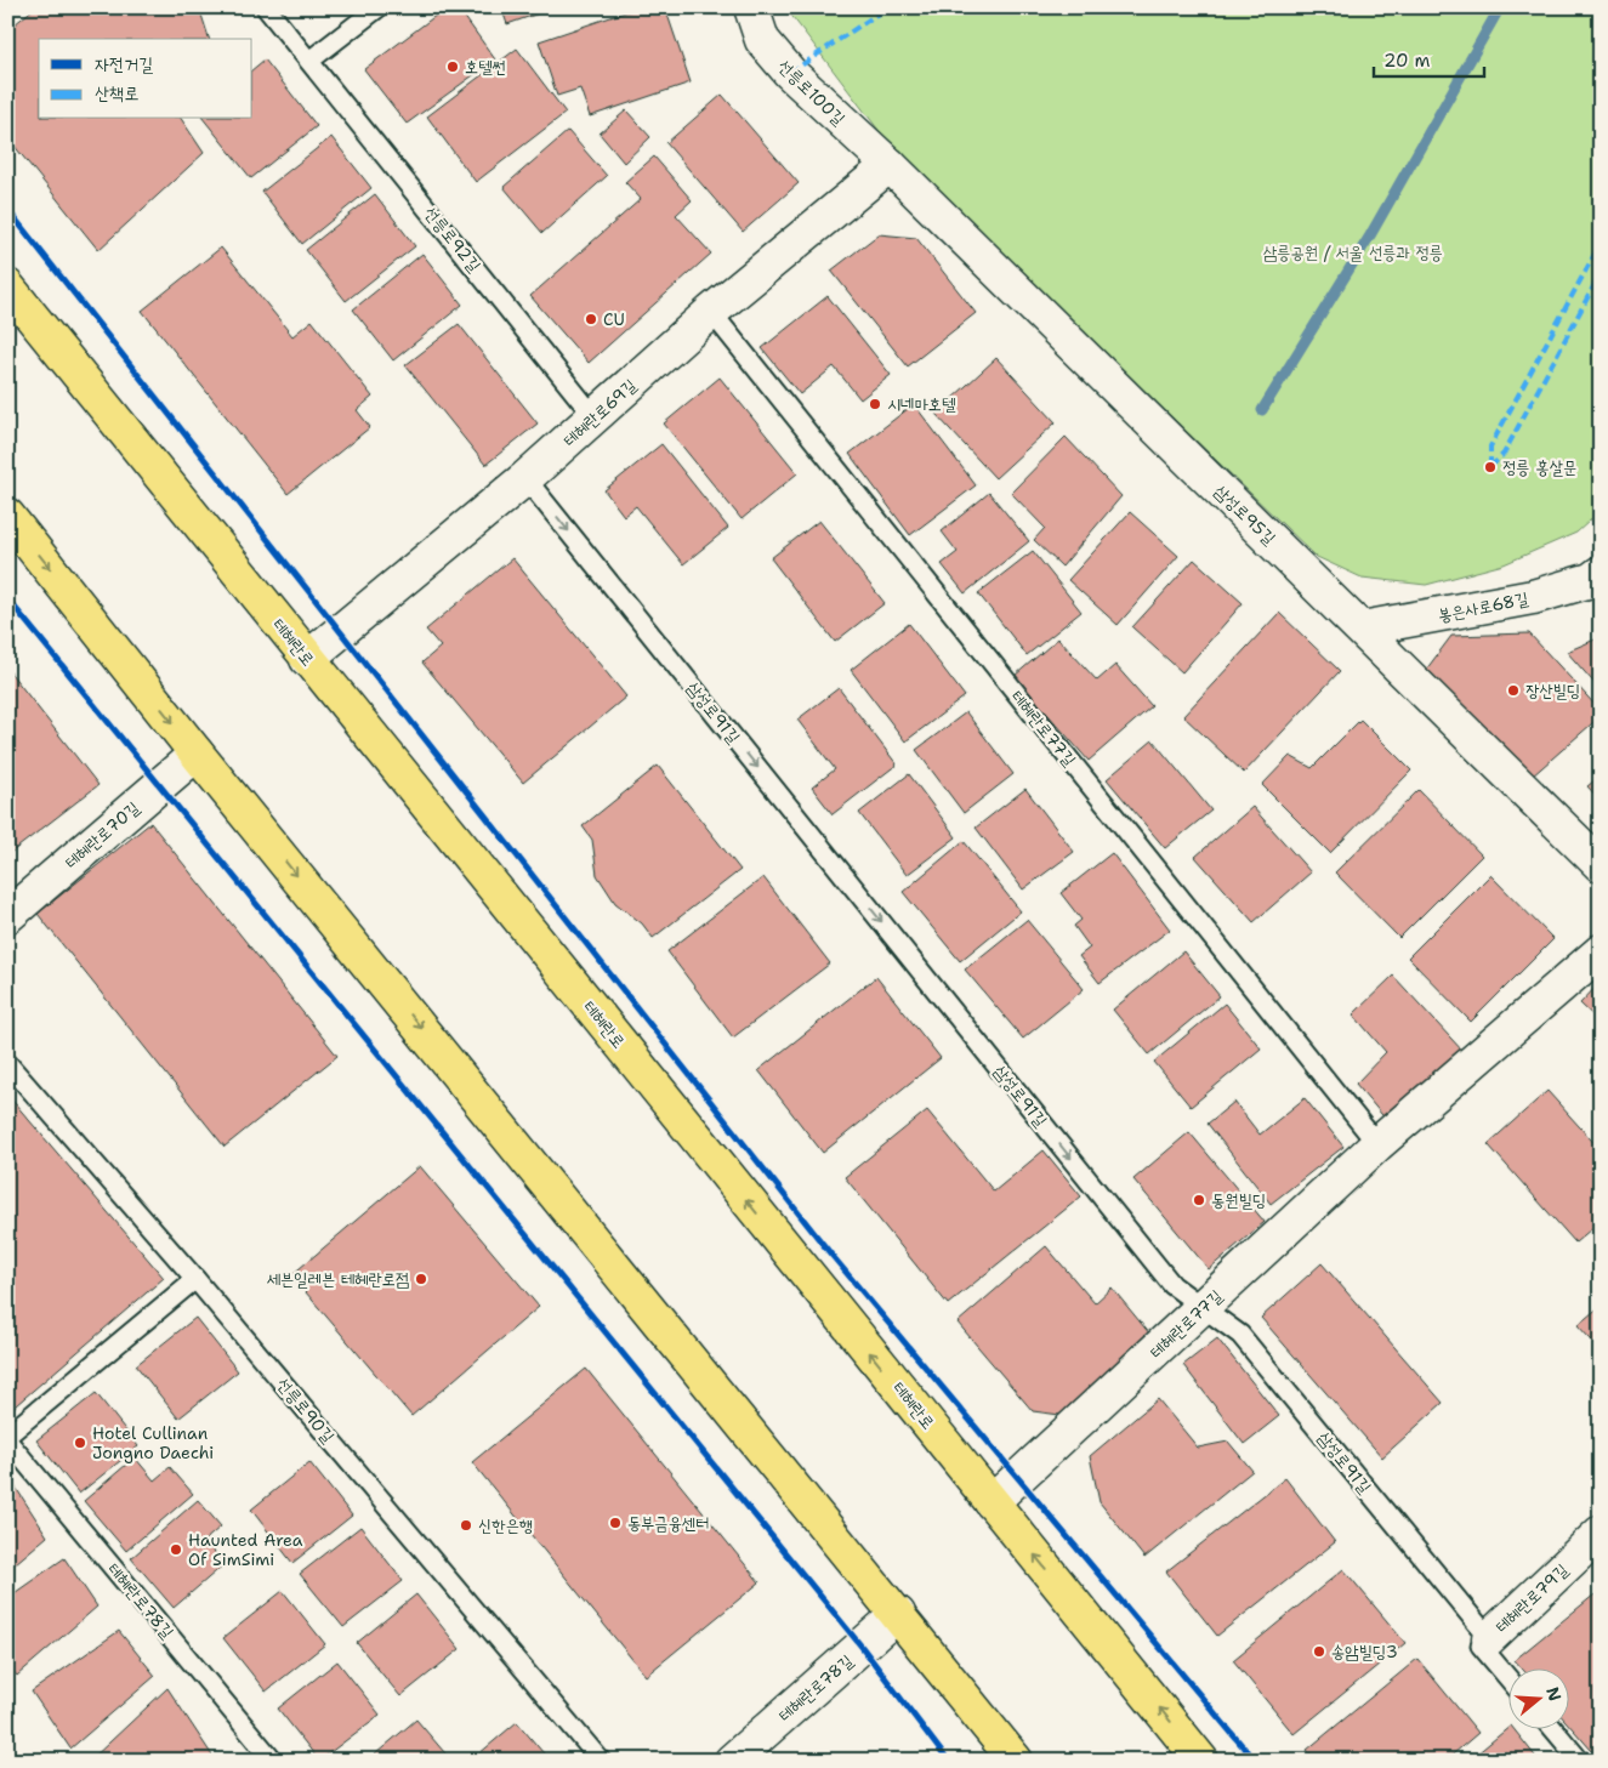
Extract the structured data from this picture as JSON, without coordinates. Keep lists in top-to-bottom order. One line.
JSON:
{"streets":{"main road":["테헤란로"],"street":["선릉로100길","테헤란로69길","삼성로95길","봉은사로68길","테헤란로77길","테헤란로70길","테헤란로79길","테헤란로78길"],"lane":["선릉로92길","삼성로91길","선릉로90길"]},"crossings":[["선릉로100길","테헤란로69길"],["선릉로100길","삼성로95길"],["선릉로92길","테헤란로69길"],["테헤란로69길","삼성로95길"],["테헤란로69길","테헤란로"],["테헤란로69길","삼성로91길"],["테헤란로69길","테헤란로77길"],["삼성로95길","봉은사로68길"],["테헤란로","테헤란로77길"],["삼성로91길","테헤란로77길"],["삼성로91길","테헤란로79길"]],"one_way":["삼성로91길"],"parks":["삼릉공원 / 서울 선릉과 정릉"],"places":["호텔썬","CU","시네마호텔","정릉 홍살문","장산빌딩","동원빌딩","세븐일레븐 테헤란로점","Hotel Cullinan Jongno Daechi","동부금융센터","신한은행","Haunted Area Of SimSimi","송암빌딩3"],"legend":["자전거길","산책로"],"scale_bar":"20 m","north":"right"}
